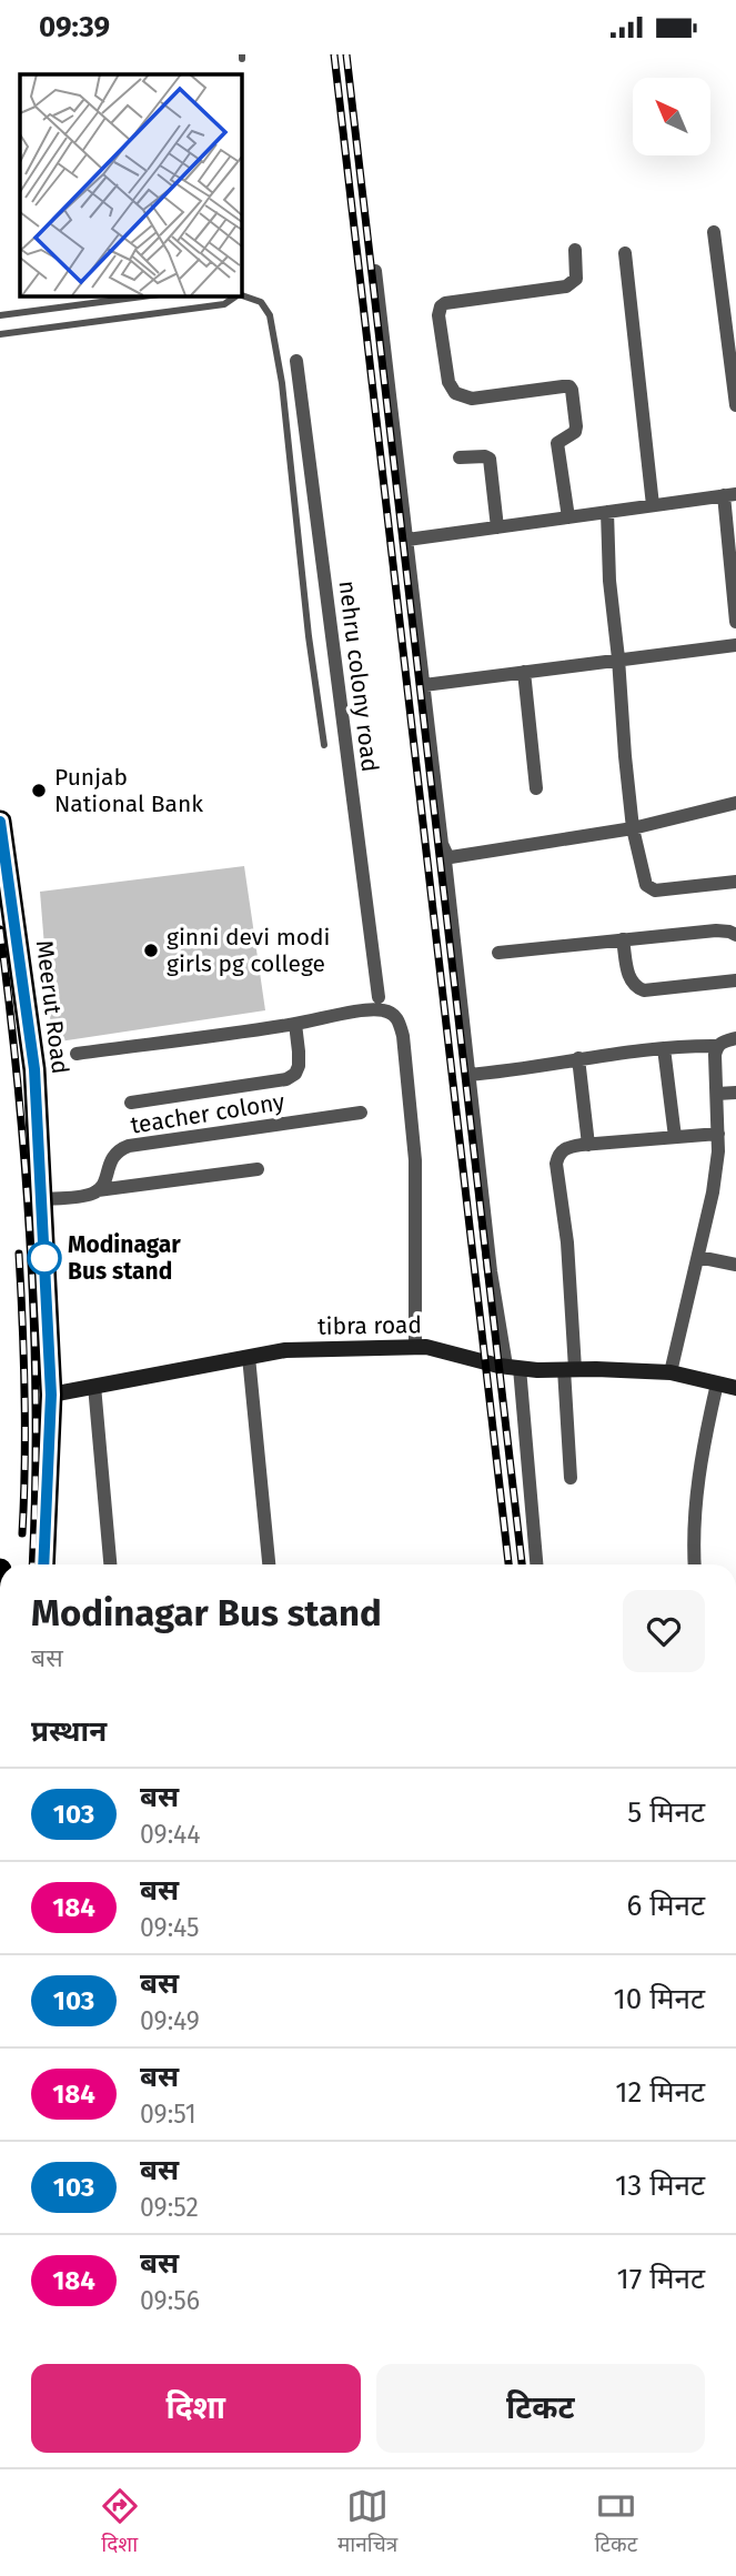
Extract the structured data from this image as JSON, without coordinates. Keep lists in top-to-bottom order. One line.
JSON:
{"streets":{"highway":["Meerut Road"],"street":["nehru colony road","teacher colony","tibra road"]},"crossings":[["Meerut Road","tibra road"]],"places":["Punjab National Bank","ginni devi modi girls pg college","Modinagar Bus stand"],"lines":["bus line 103"],"north":"top left","page":{"status":"09:39","heading":[["Modinagar Bus stand","बस"],"प्रस्थान"],"list":[{"mark":"103","name":"बस","note":"09:44","value":"5 मिनट"},{"mark":"184","name":"बस","note":"09:45","value":"6 मिनट"},{"mark":"103","name":"बस","note":"09:49","value":"10 मिनट"},{"mark":"184","name":"बस","note":"09:51","value":"12 मिनट"},{"mark":"103","name":"बस","note":"09:52","value":"13 मिनट"},{"mark":"184","name":"बस","note":"09:56","value":"17 मिनट"}],"buttons":["दिशा","टिकट"],"tabs":["दिशा","मानचित्र","टिकट"]}}
